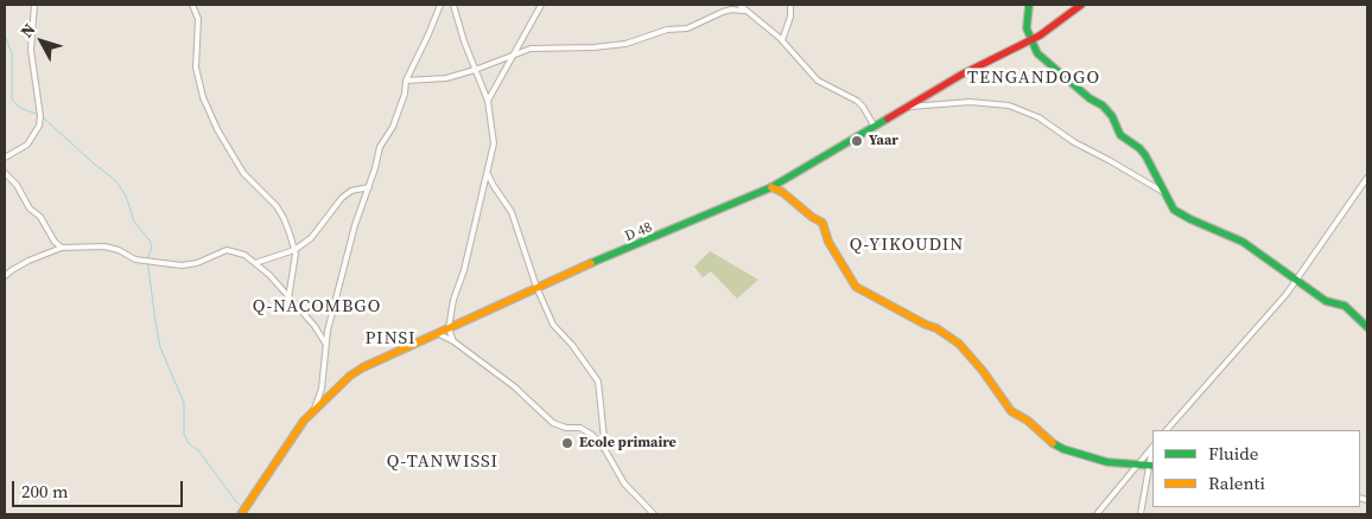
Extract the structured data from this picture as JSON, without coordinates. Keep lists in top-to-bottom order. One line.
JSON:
{"streets":{"street":["D 48"]},"districts":["TENGANDOGO","Q-YIKOUDIN","Q-NACOMBGO","PINSI","Q-TANWISSI"],"places":["Yaar","Ecole primaire"],"legend":["Fluide","Ralenti"],"scale_bar":"200 m","north":"top left"}
